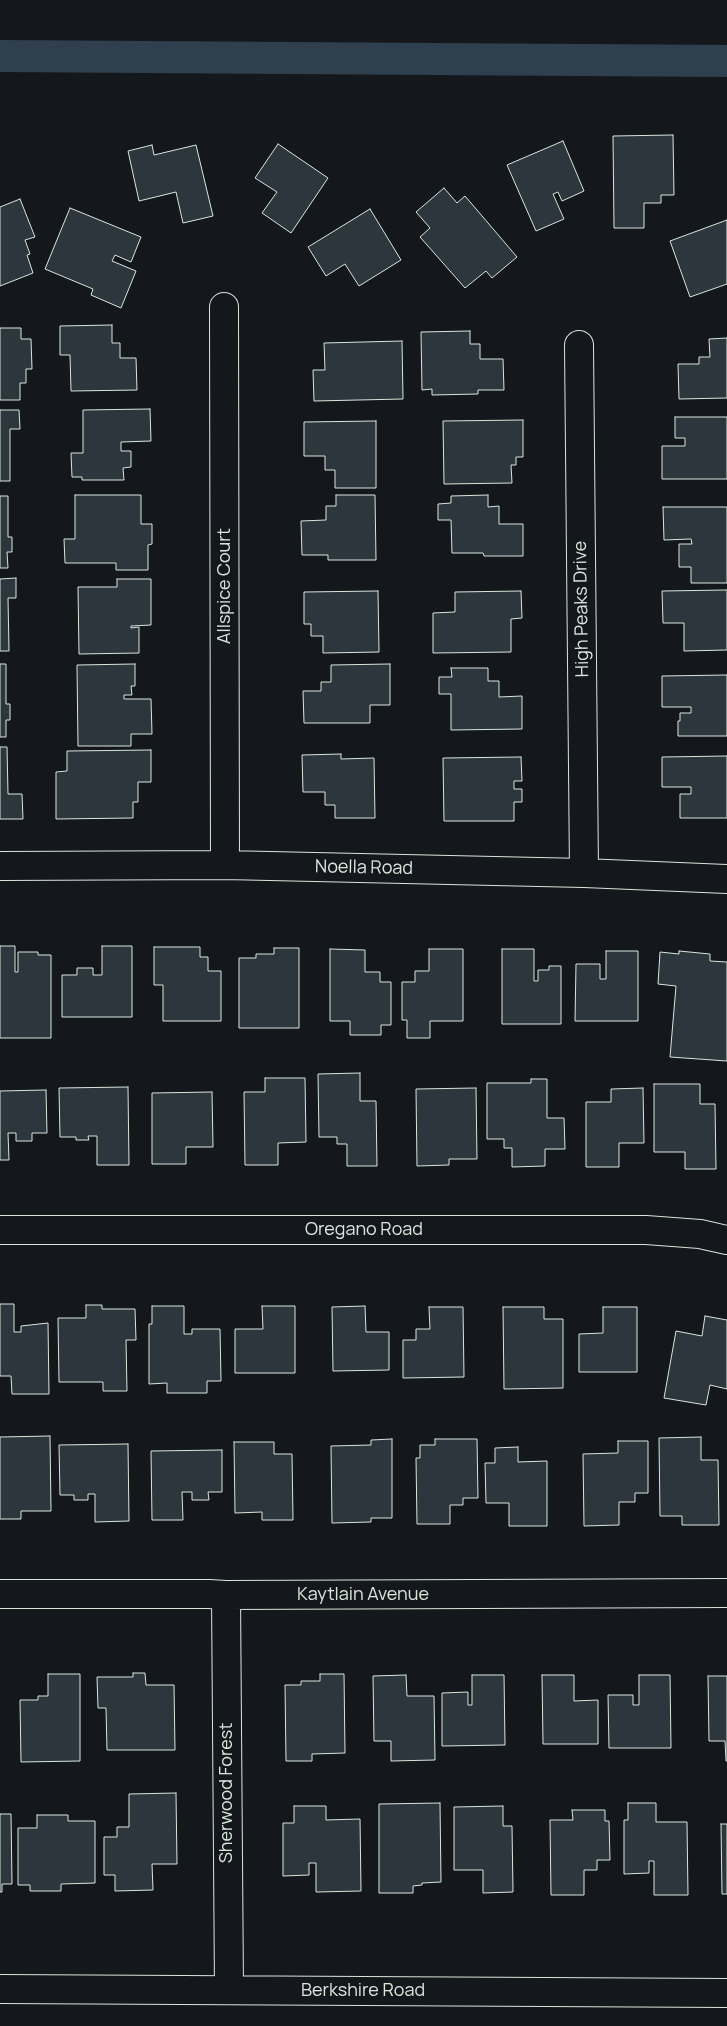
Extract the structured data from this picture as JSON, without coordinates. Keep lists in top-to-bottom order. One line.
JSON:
{"streets":{"street":["Allspice Court","High Peaks Drive","Noella Road","Oregano Road","Kaytlain Avenue","Sherwood Forest","Berkshire Road"]},"crossings":[["Allspice Court","Noella Road"],["High Peaks Drive","Noella Road"],["Kaytlain Avenue","Sherwood Forest"],["Sherwood Forest","Berkshire Road"]]}
